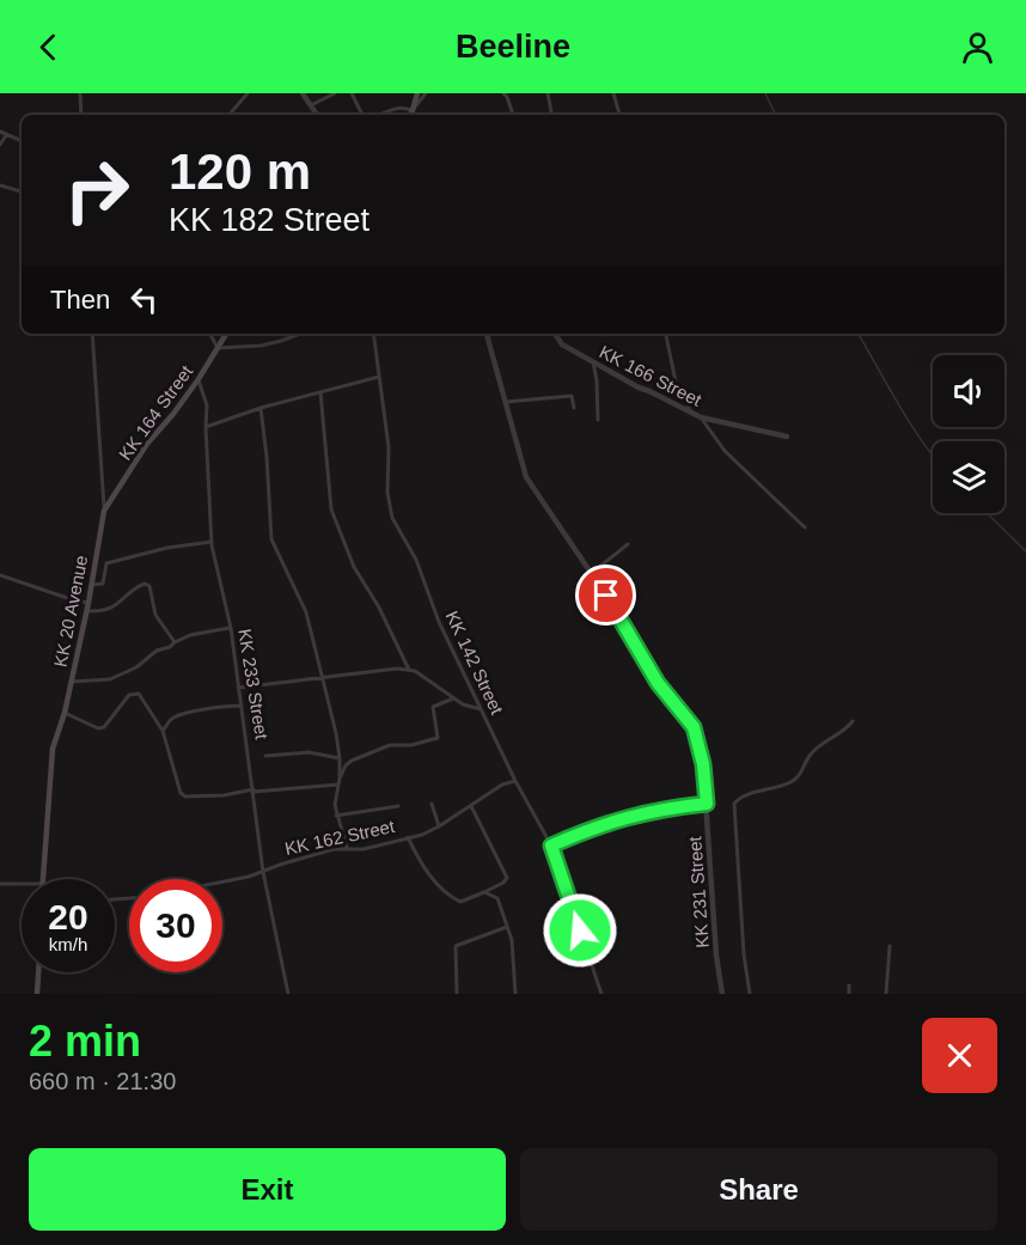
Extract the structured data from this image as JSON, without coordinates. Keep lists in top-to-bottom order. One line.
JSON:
{"streets":{"main road":["KK 164 Street","KK 20 Avenue"],"street":["KK 166 Street","KK 142 Street","KK 233 Street","KK 162 Street","KK 231 Street"]},"crossings":[["KK 164 Street","KK 20 Avenue"],["KK 164 Street","KK 233 Street"],["KK 142 Street","KK 162 Street"],["KK 233 Street","KK 162 Street"]],"page":{"header":"Beeline","turn":["120 m","KK 182 Street"],"then":"Then","speed":"20 km/h","limit":"30","heading":["2 min","660 m · 21:30"],"buttons":["Exit","Share"]}}
